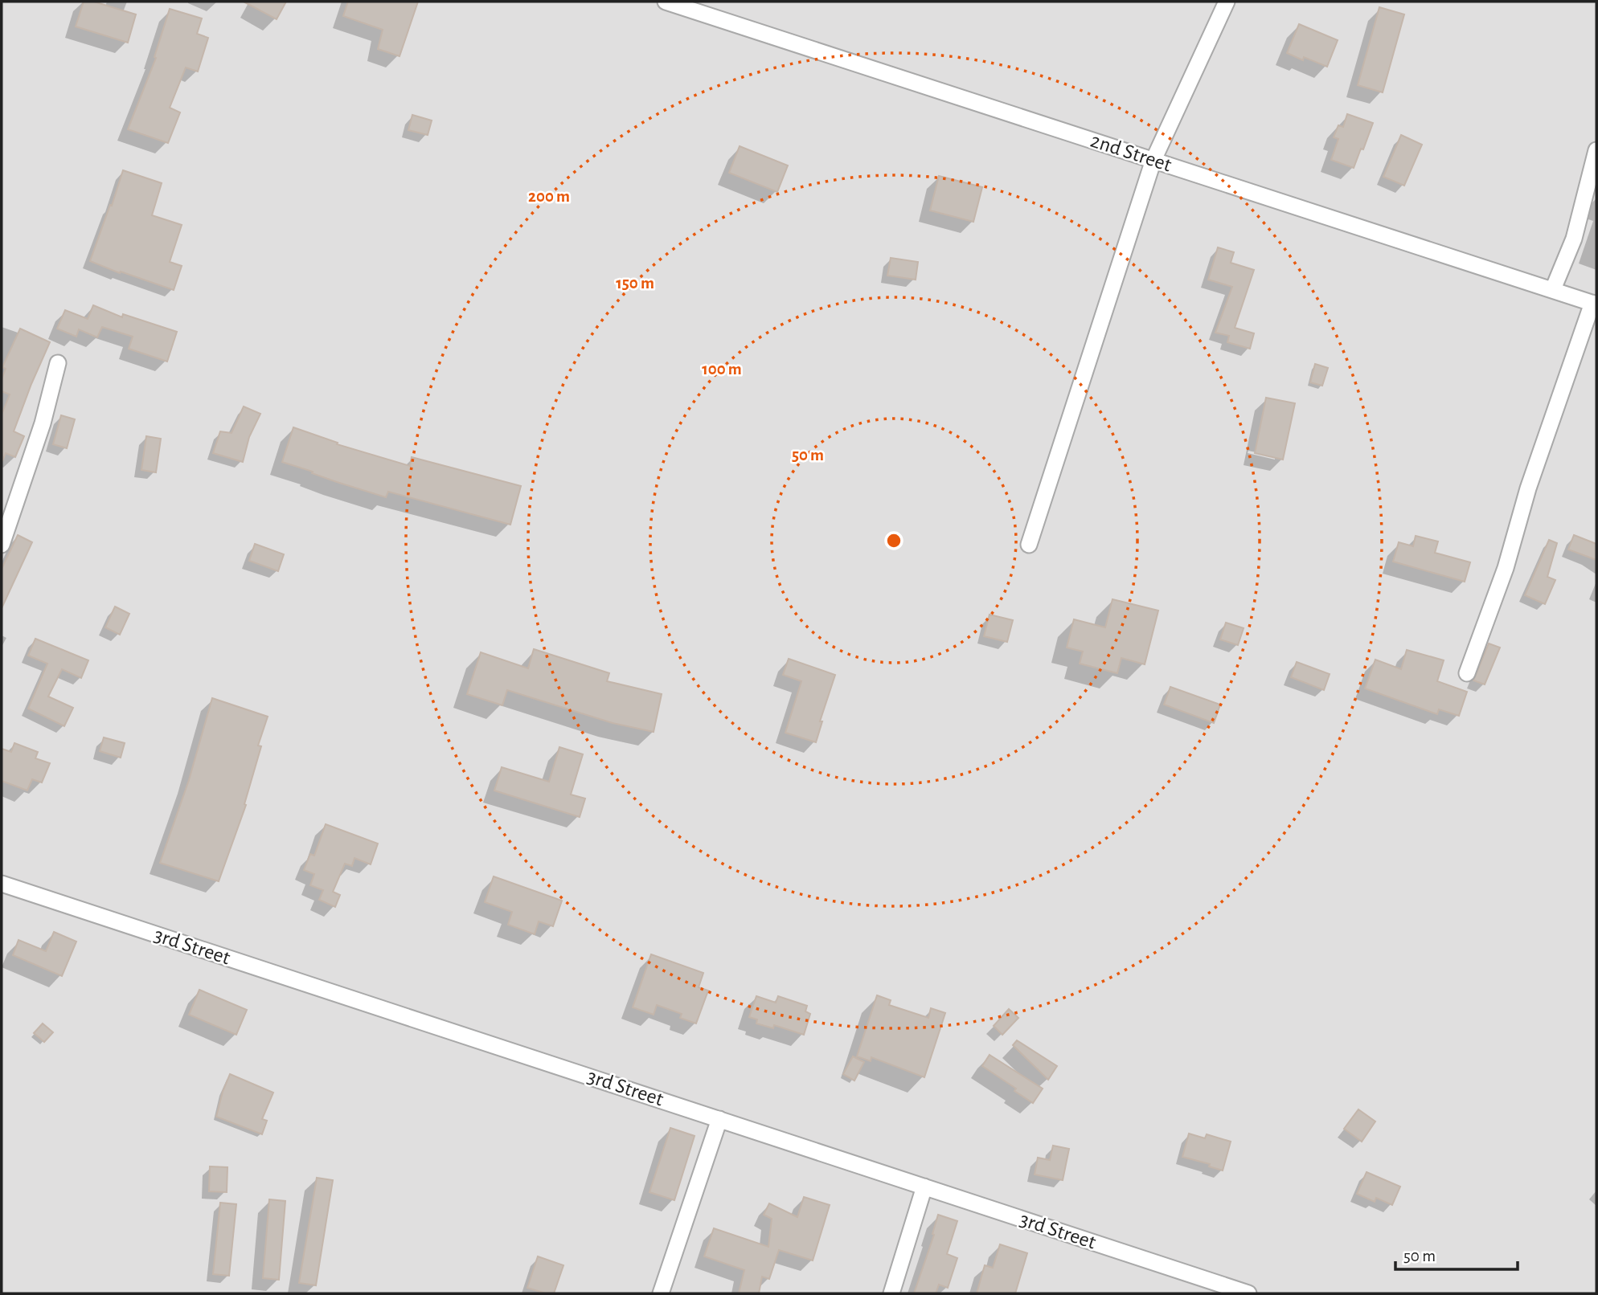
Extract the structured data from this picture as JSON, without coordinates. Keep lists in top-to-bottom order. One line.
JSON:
{"streets":{"street":["2nd Street","3rd Street"]},"scale_bar":"50 m","rings":["200 m","150 m","100 m","50 m"]}
